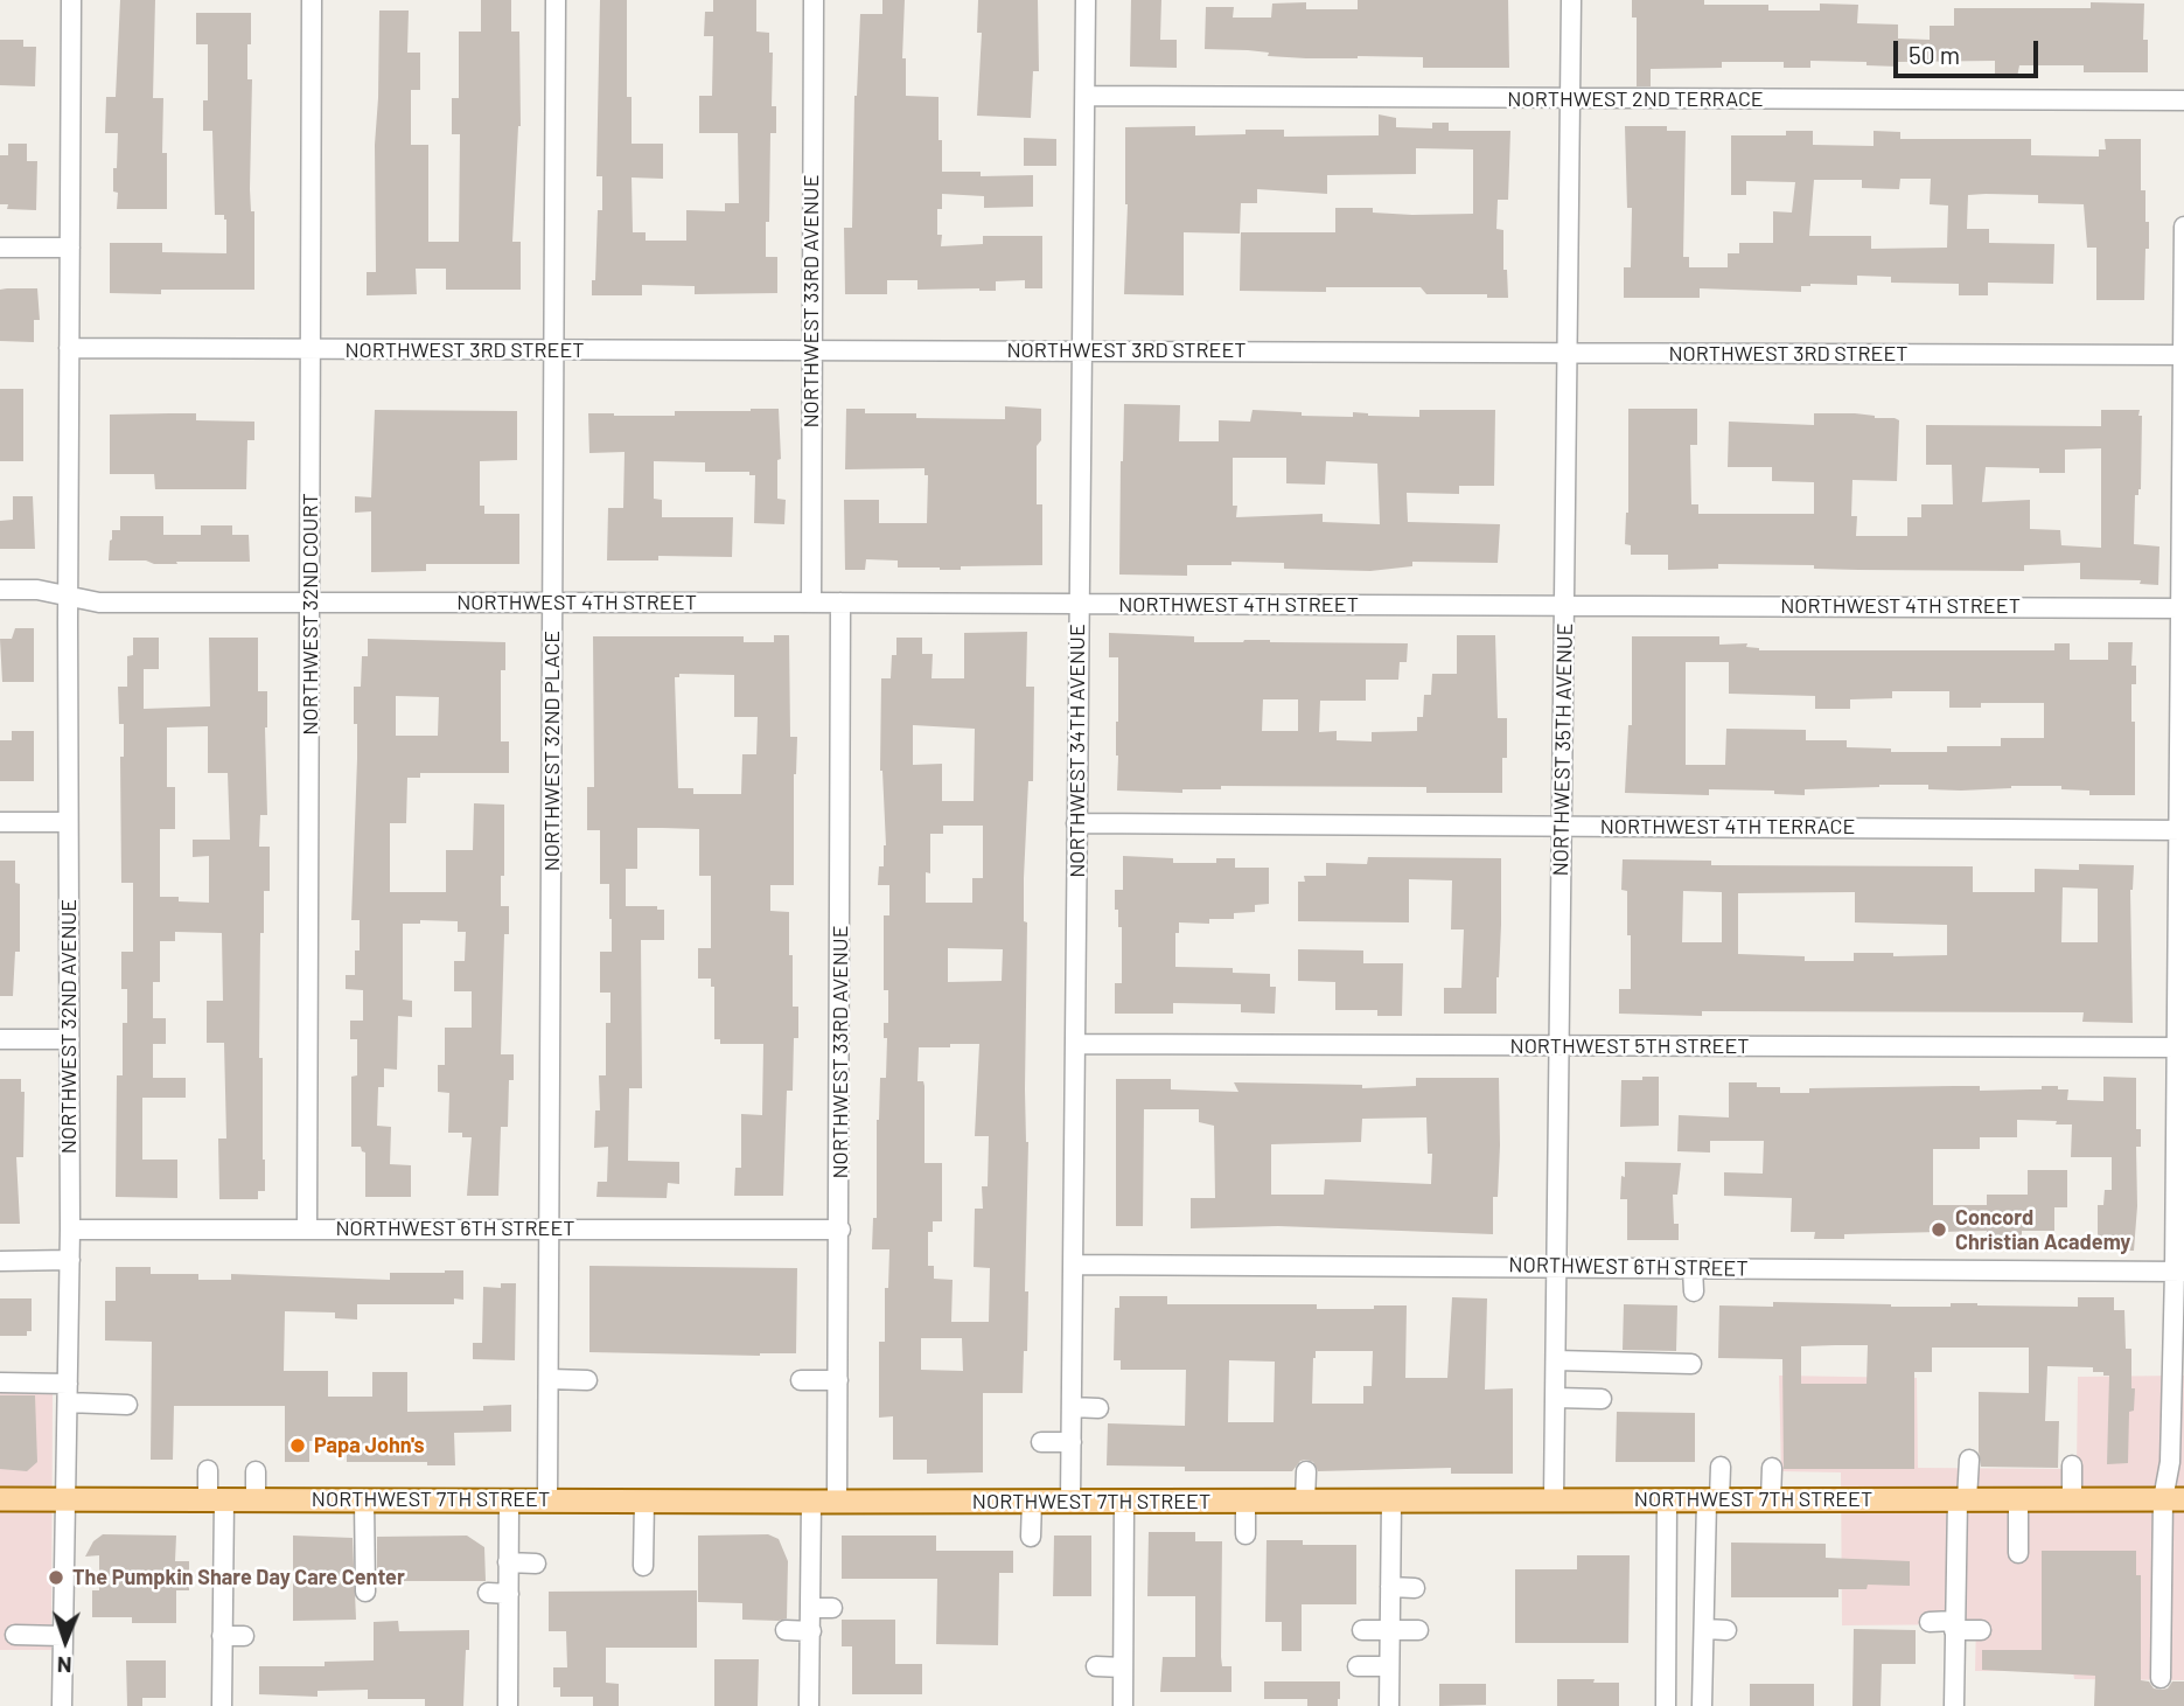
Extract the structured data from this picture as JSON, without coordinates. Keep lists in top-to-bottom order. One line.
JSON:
{"streets":{"main road":["NORTHWEST 7TH STREET"],"street":["NORTHWEST 2ND TERRACE","NORTHWEST 33RD AVENUE","NORTHWEST 3RD STREET","NORTHWEST 4TH STREET","NORTHWEST 32ND COURT","NORTHWEST 35TH AVENUE","NORTHWEST 32ND PLACE","NORTHWEST 34TH AVENUE","NORTHWEST 4TH TERRACE","NORTHWEST 32ND AVENUE","NORTHWEST 5TH STREET","NORTHWEST 6TH STREET"]},"crossings":[["NORTHWEST 2ND TERRACE","NORTHWEST 35TH AVENUE"],["NORTHWEST 2ND TERRACE","NORTHWEST 34TH AVENUE"],["NORTHWEST 33RD AVENUE","NORTHWEST 3RD STREET"],["NORTHWEST 33RD AVENUE","NORTHWEST 4TH STREET"],["NORTHWEST 33RD AVENUE","NORTHWEST 6TH STREET"],["NORTHWEST 33RD AVENUE","NORTHWEST 7TH STREET"],["NORTHWEST 3RD STREET","NORTHWEST 32ND COURT"],["NORTHWEST 3RD STREET","NORTHWEST 35TH AVENUE"],["NORTHWEST 3RD STREET","NORTHWEST 32ND PLACE"],["NORTHWEST 3RD STREET","NORTHWEST 34TH AVENUE"],["NORTHWEST 3RD STREET","NORTHWEST 32ND AVENUE"],["NORTHWEST 4TH STREET","NORTHWEST 32ND COURT"],["NORTHWEST 4TH STREET","NORTHWEST 35TH AVENUE"],["NORTHWEST 4TH STREET","NORTHWEST 32ND PLACE"],["NORTHWEST 4TH STREET","NORTHWEST 34TH AVENUE"],["NORTHWEST 4TH STREET","NORTHWEST 32ND AVENUE"],["NORTHWEST 32ND COURT","NORTHWEST 6TH STREET"],["NORTHWEST 35TH AVENUE","NORTHWEST 4TH TERRACE"],["NORTHWEST 35TH AVENUE","NORTHWEST 5TH STREET"],["NORTHWEST 35TH AVENUE","NORTHWEST 6TH STREET"],["NORTHWEST 35TH AVENUE","NORTHWEST 7TH STREET"],["NORTHWEST 32ND PLACE","NORTHWEST 6TH STREET"],["NORTHWEST 32ND PLACE","NORTHWEST 7TH STREET"],["NORTHWEST 34TH AVENUE","NORTHWEST 4TH TERRACE"],["NORTHWEST 34TH AVENUE","NORTHWEST 5TH STREET"],["NORTHWEST 34TH AVENUE","NORTHWEST 6TH STREET"],["NORTHWEST 34TH AVENUE","NORTHWEST 7TH STREET"],["NORTHWEST 32ND AVENUE","NORTHWEST 6TH STREET"],["NORTHWEST 32ND AVENUE","NORTHWEST 7TH STREET"]],"places":["Concord Christian Academy","Papa John's","The Pumpkin Share Day Care Center"],"scale_bar":"50 m","north":"bottom"}
